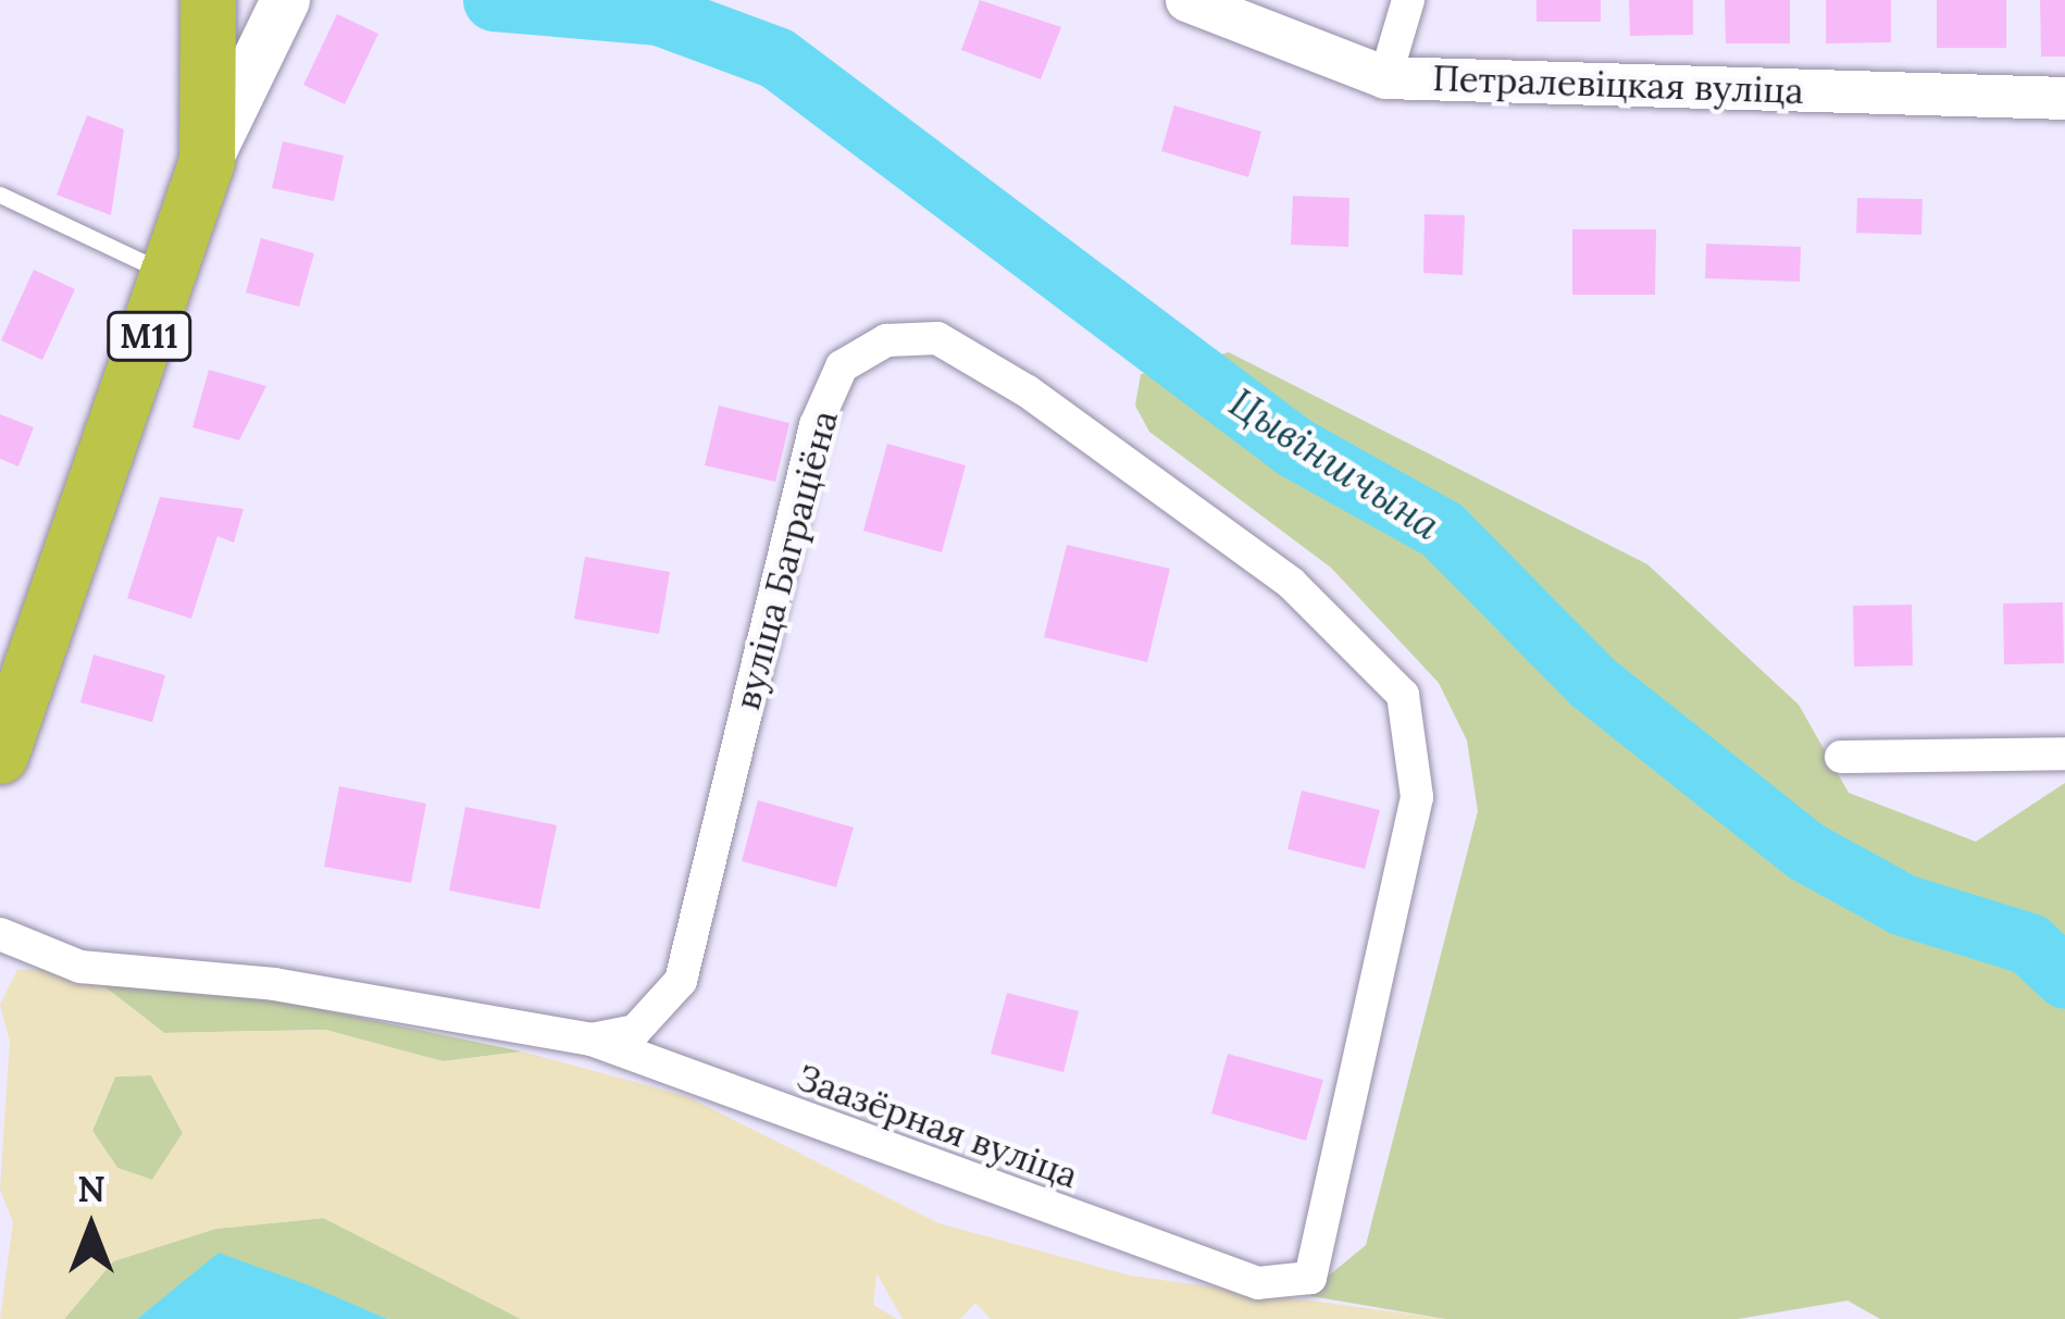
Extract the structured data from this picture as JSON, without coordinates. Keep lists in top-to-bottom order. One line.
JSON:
{"streets":{"highway":["М11"],"street":["Петралевіцкая вуліца","вуліца Баграціёна","Заазёрная вуліца"]},"crossings":[["вуліца Баграціёна","Заазёрная вуліца"]],"water":["Цывіншчына"],"north":"top"}
